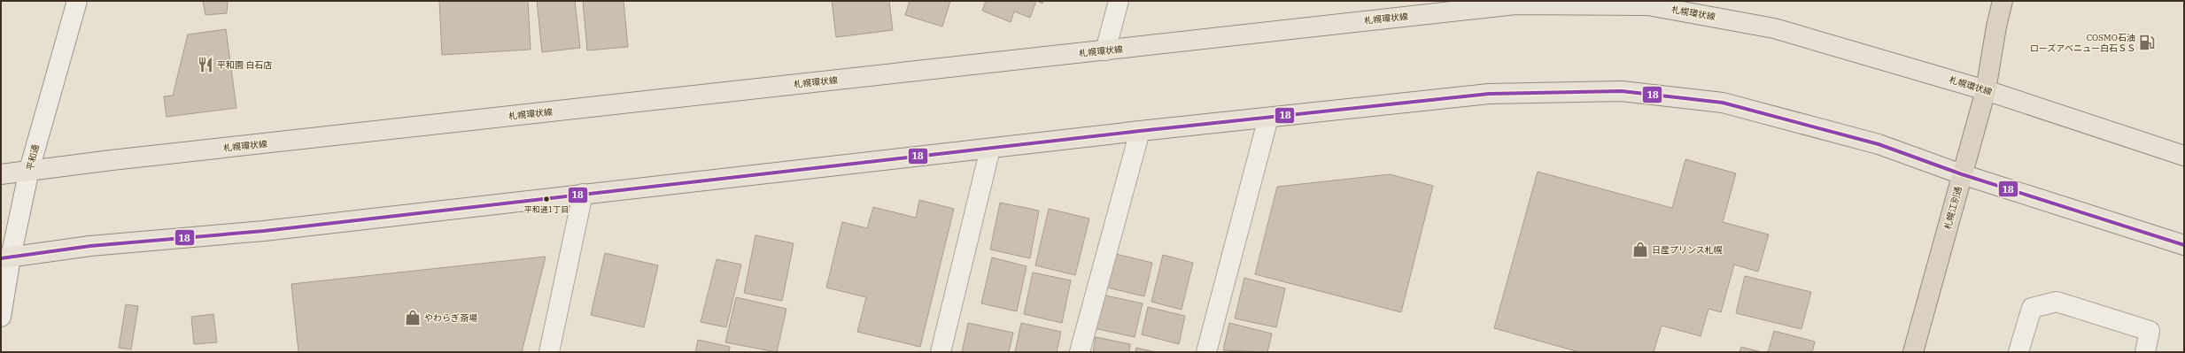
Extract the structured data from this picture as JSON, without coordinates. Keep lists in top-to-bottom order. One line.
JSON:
{"streets":{"highway":["札幌江別通"],"main road":["札幌環状線"],"street":["平和通"]},"crossings":[["札幌環状線","平和通"],["札幌環状線","札幌江別通"]],"places":{"fuel station":["COSMO石油 ローズアベニュー白石ＳＳ"],"restaurant":["平和園 白石店"],"other":["平和通1丁目"],"shop":["日産プリンス札幌","やわらぎ斎場"]},"lines":["transit line 18"]}
